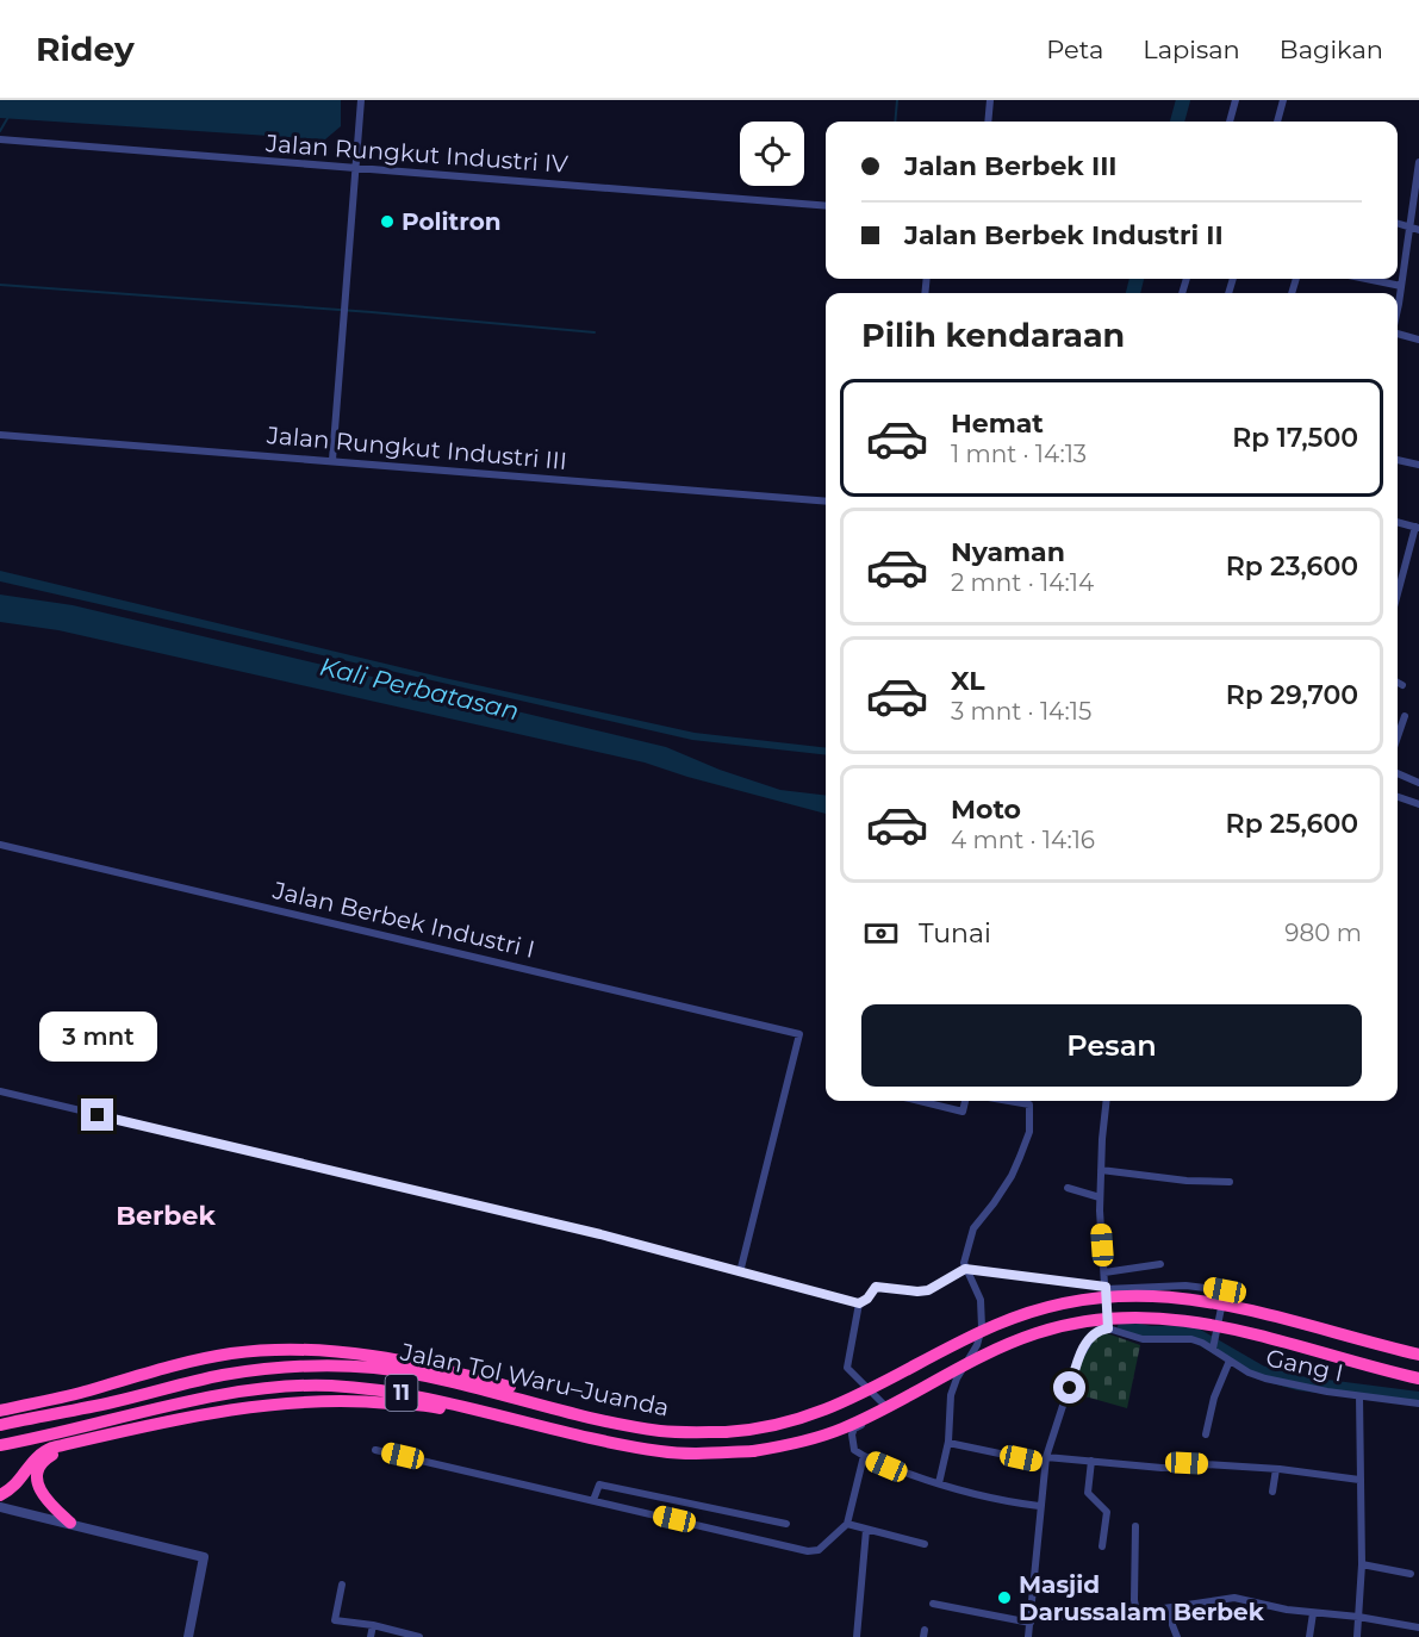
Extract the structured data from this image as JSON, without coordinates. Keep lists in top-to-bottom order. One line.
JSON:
{"streets":{"highway":["Jalan Tol Waru–Juanda","11"],"street":["Jalan Rungkut Industri IV","Jalan Rungkut Industri III","Jalan Berbek Industri I","Gang I"]},"districts":["Berbek"],"water":["Kali Perbatasan"],"places":["Politron","Masjid Darussalam Berbek"],"page":{"header":"Ridey","nav":["Peta","Lapisan","Bagikan"],"banner":["Jalan Berbek III","Jalan Berbek Industri II"],"heading":"Pilih kendaraan","list":[{"name":"Hemat","note":"1 mnt · 14:13","value":"Rp 17,500"},{"name":"Nyaman","note":"2 mnt · 14:14","value":"Rp 23,600"},{"name":"XL","note":"3 mnt · 14:15","value":"Rp 29,700"},{"name":"Moto","note":"4 mnt · 14:16","value":"Rp 25,600"}],"pay":["Tunai","980 m"],"buttons":"Pesan","bubble":"3 mnt"}}
